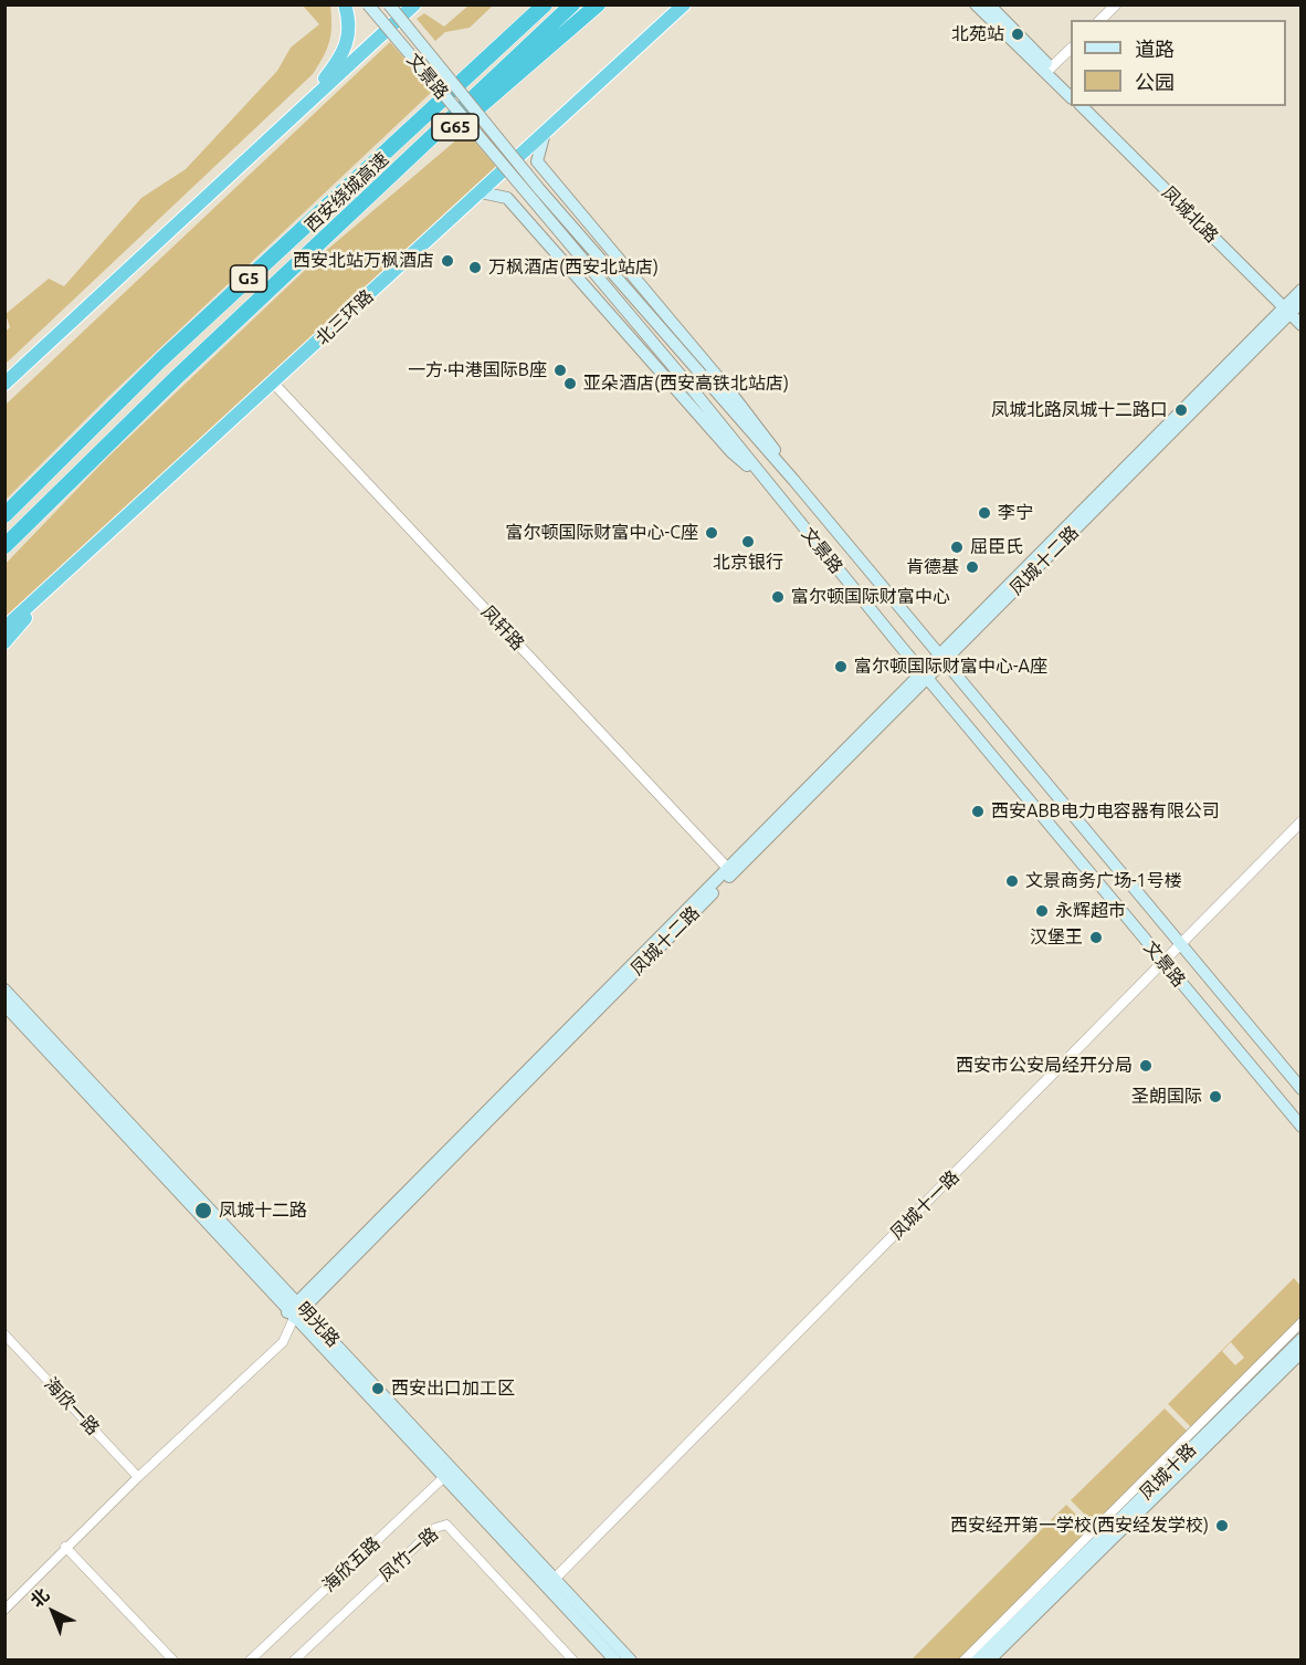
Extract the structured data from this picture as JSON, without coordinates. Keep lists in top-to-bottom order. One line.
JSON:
{"streets":{"highway":["G65","西安绕城高速","G5","北三环路"],"main road":["文景路","凤城北路","凤城十二路","明光路","凤城十路"],"street":["凤轩路","凤城十一路","海欣一路","凤竹一路","海欣五路"]},"crossings":[["文景路","凤城十二路"],["文景路","凤城十一路"],["G65","西安绕城高速"],["凤城北路","凤城十二路"],["北三环路","凤轩路"],["凤城十二路","凤轩路"],["凤城十二路","明光路"],["凤城十二路","海欣一路"],["凤城十一路","明光路"],["明光路","海欣五路"]],"places":["北苑站","西安北站万枫酒店","万枫酒店(西安北站店)","一方·中港国际B座","亚朵酒店(西安高铁北站店)","凤城北路凤城十二路口","李宁","富尔顿国际财富中心-C座","北京银行","屈臣氏","肯德基","富尔顿国际财富中心","富尔顿国际财富中心-A座","西安ABB电力电容器有限公司","文景商务广场-1号楼","永辉超市","汉堡王","西安市公安局经开分局","圣朗国际","凤城十二路","西安出口加工区","西安经开第一学校(西安经发学校)"],"legend":["道路","公园"],"north":"top left"}
